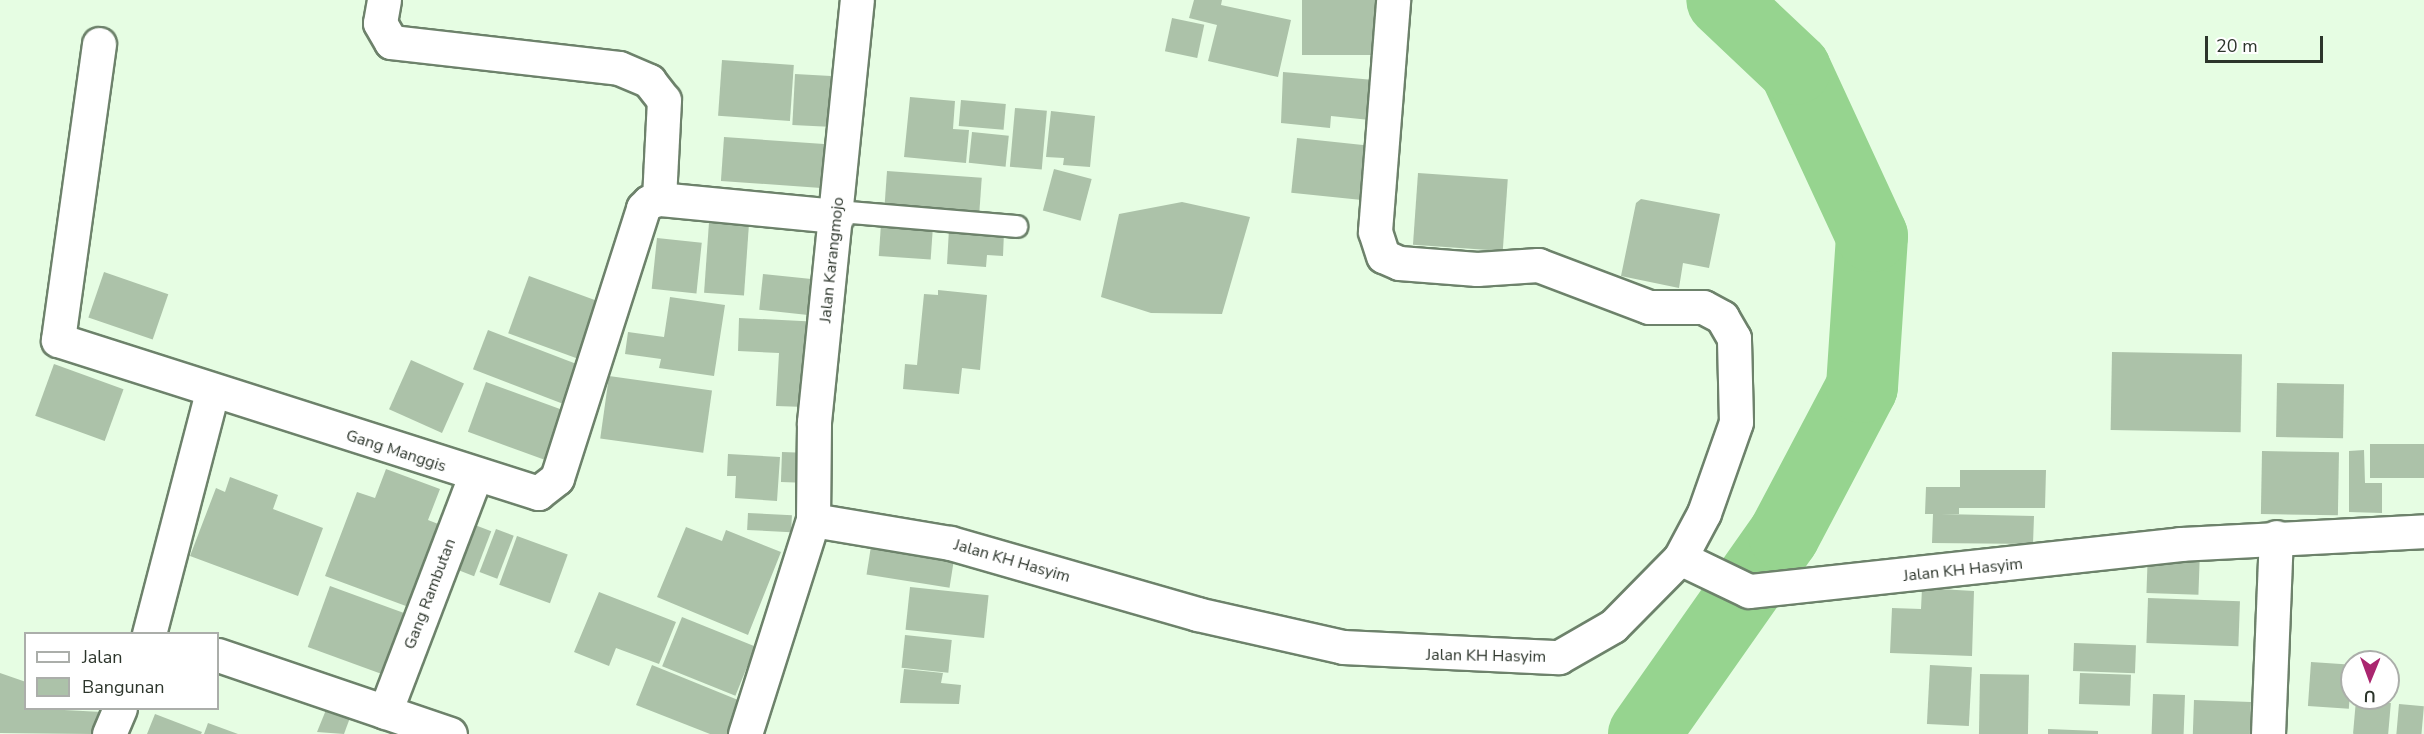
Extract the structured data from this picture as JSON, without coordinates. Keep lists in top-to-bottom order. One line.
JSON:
{"streets":{"street":["Jalan Karangmojo","Gang Manggis","Jalan KH Hasyim","Gang Rambutan"]},"crossings":[["Jalan Karangmojo","Jalan KH Hasyim"],["Gang Manggis","Gang Rambutan"]],"legend":["Jalan","Bangunan"],"scale_bar":"20 m","north":"bottom"}
